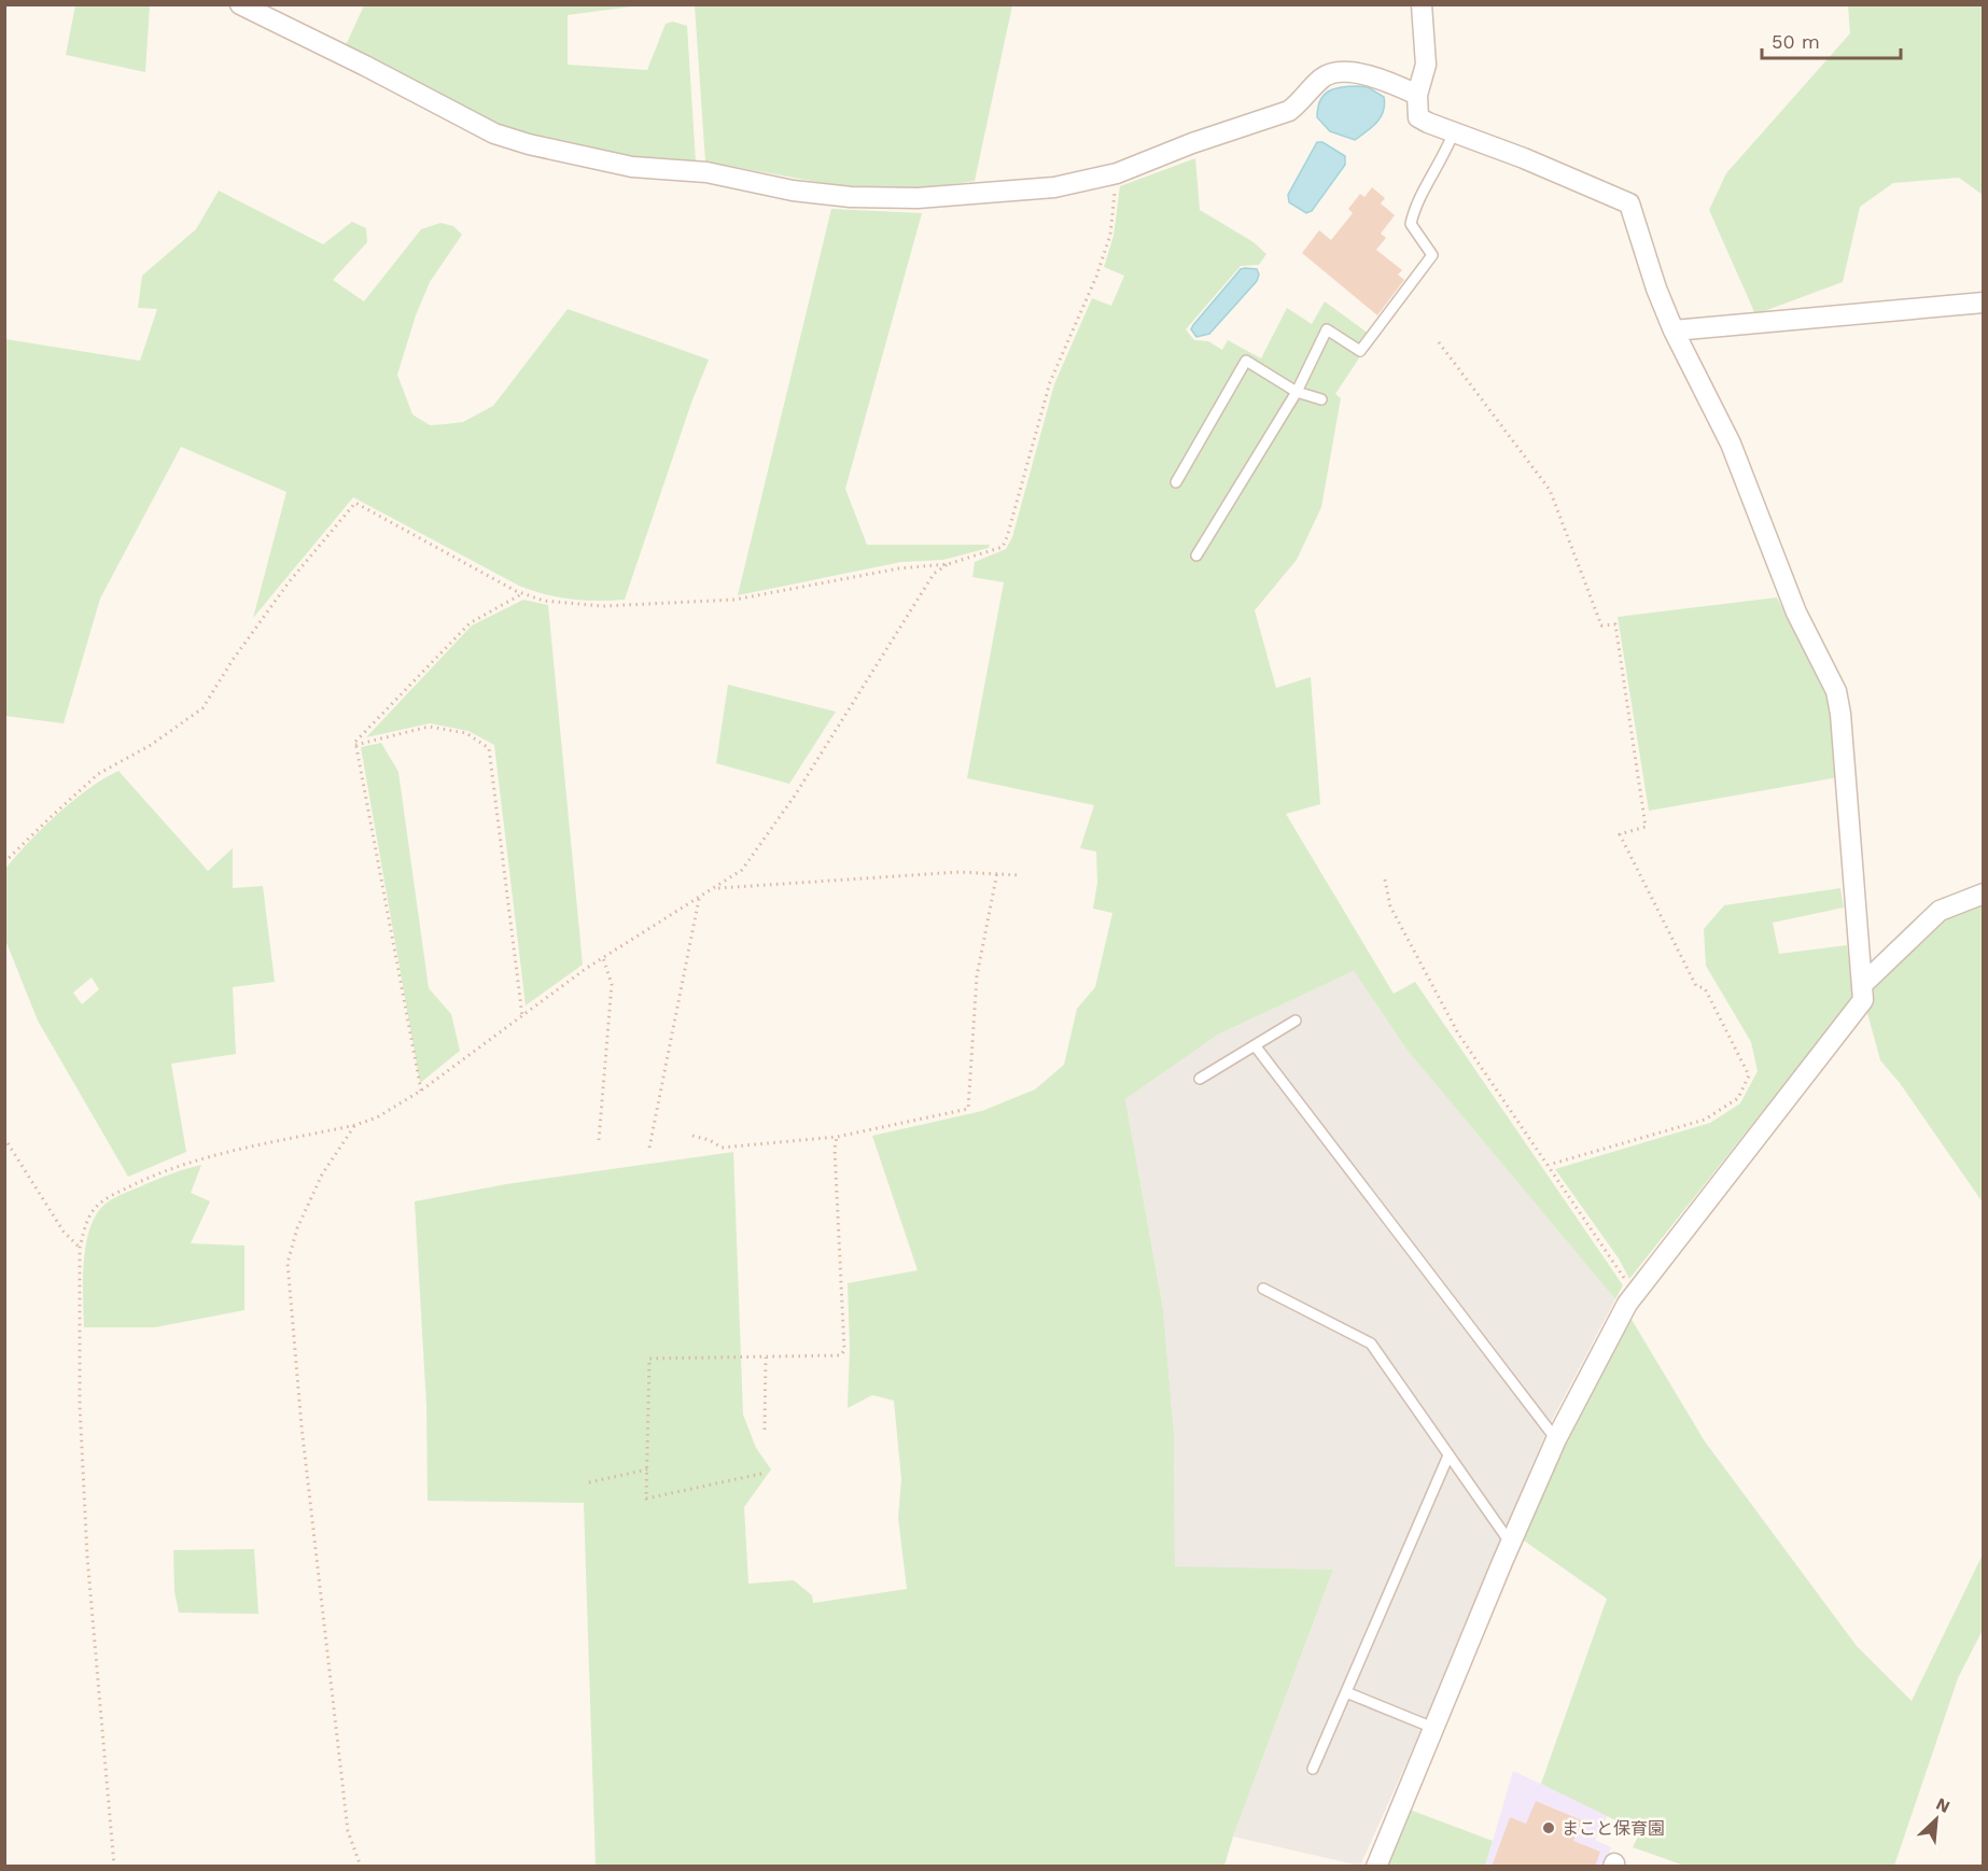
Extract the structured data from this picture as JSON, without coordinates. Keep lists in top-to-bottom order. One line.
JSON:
{"places":["まこと保育園"],"scale_bar":"50 m","north":"top right"}
